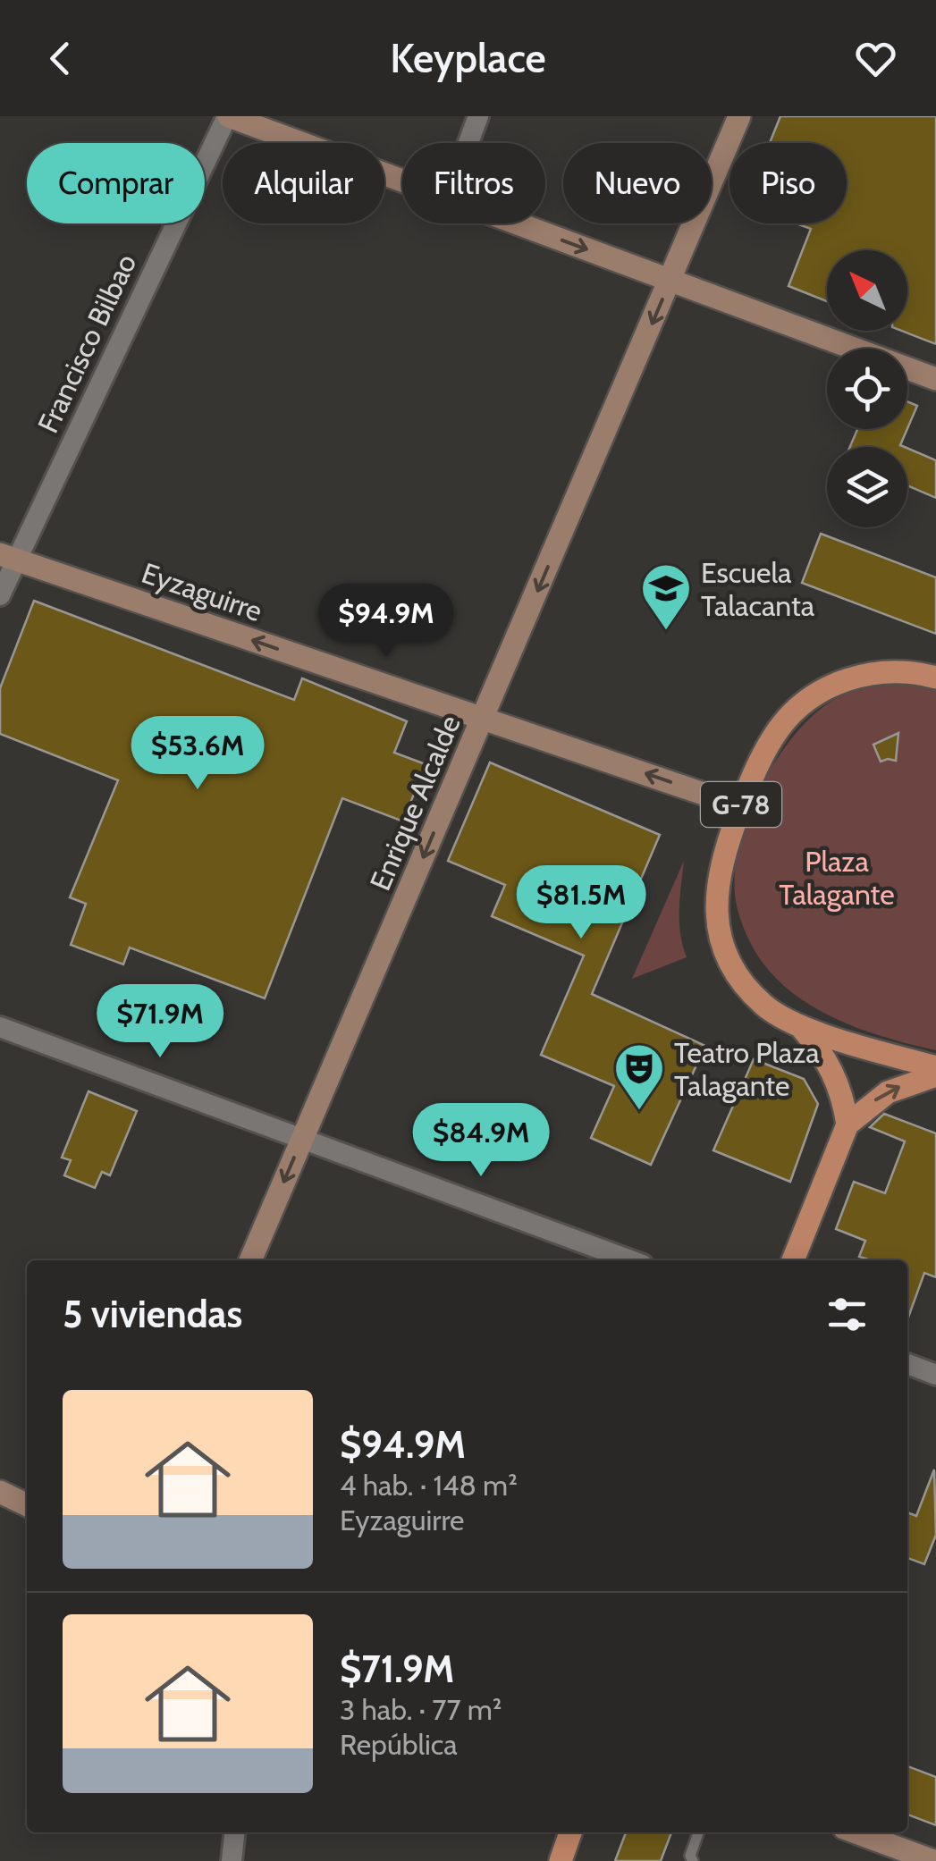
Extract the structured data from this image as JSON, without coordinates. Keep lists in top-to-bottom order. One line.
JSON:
{"streets":{"main road":["G-78"],"street":["Francisco Bilbao","Eyzaguirre","Enrique Alcalde"]},"crossings":[["Francisco Bilbao","Eyzaguirre"],["Eyzaguirre","Enrique Alcalde"],["Eyzaguirre","G-78"]],"one_way":["Eyzaguirre","Enrique Alcalde"],"parks":["Plaza Talagante"],"places":{"school or university":["Escuela Talacanta"],"theatre":["Teatro Plaza Talagante"]},"north":"top left","page":{"header":"Keyplace","chip":["Comprar","Alquilar","Filtros","Nuevo","Piso"],"price":["$94.9M","$53.6M","$81.5M","$71.9M","$84.9M"],"heading":"5 viviendas","list":[{"name":"$94.9M","note":"4 hab. · 148 m² · Eyzaguirre"},{"name":"$71.9M","note":"3 hab. · 77 m² · República"}]}}
